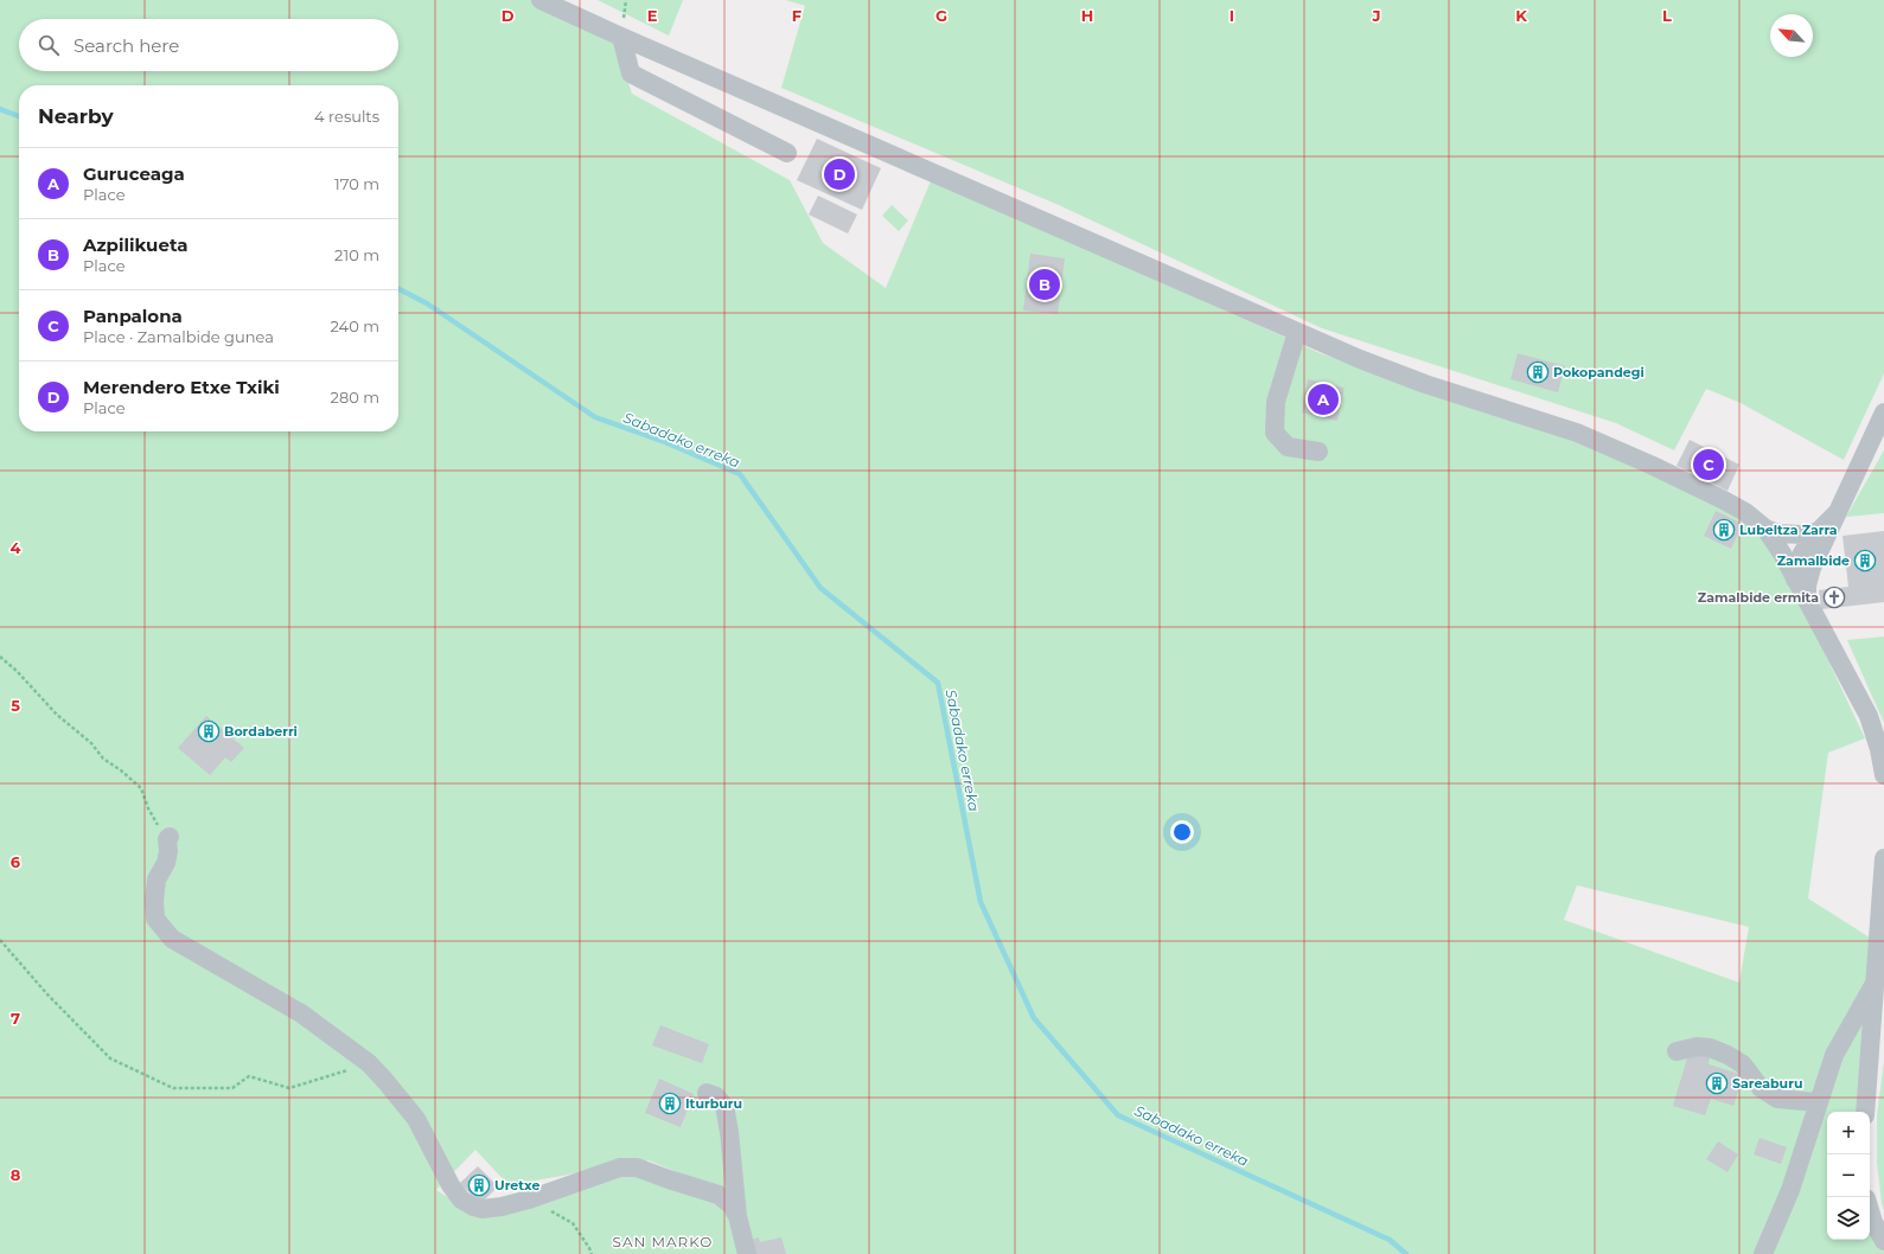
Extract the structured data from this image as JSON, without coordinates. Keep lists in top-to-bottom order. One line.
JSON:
{"districts":["SAN MARKO"],"water":["Sabadako erreka"],"places":{"building":["Pokopandegi","Lubeltza Zarra","Zamalbide","Bordaberri","Sareaburu","Iturburu","Uretxe"],"church":["Zamalbide ermita"]},"north":"top left","page":{"search":"Search here","heading":["Nearby","4 results"],"list":[{"mark":"A","name":"Guruceaga","note":"Place","value":"170 m"},{"mark":"B","name":"Azpilikueta","note":"Place","value":"210 m"},{"mark":"C","name":"Panpalona","note":"Place · Zamalbide gunea","value":"240 m"},{"mark":"D","name":"Merendero Etxe Txiki","note":"Place","value":"280 m"}],"pins":["D","B","A","C"],"map_buttons":["+","−"]},"grid":{"columns":["D","E","F","G","H","I","J","K","L"],"rows":["4","5","6","7","8"]}}
